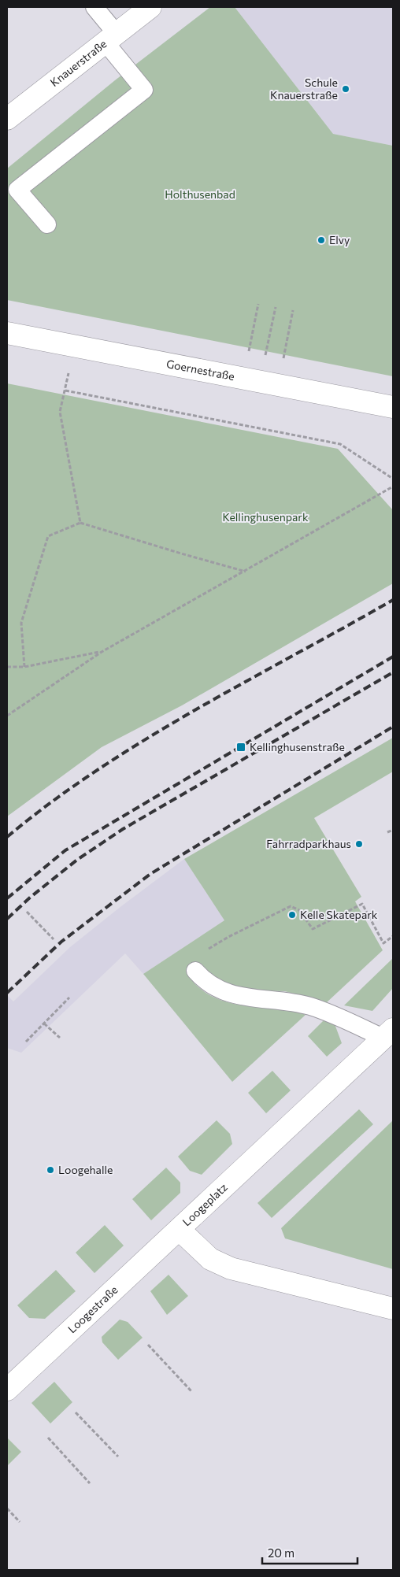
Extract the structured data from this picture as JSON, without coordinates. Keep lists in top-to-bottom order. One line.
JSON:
{"streets":{"street":["Knauerstraße","Goernestraße","Loogeplatz","Loogestraße"]},"crossings":[["Loogeplatz","Loogestraße"]],"parks":["Holthusenbad","Kellinghusenpark"],"places":{"other":["Schule Knauerstraße","Elvy","Fahrradparkhaus","Kelle Skatepark","Loogehalle"],"transit":["Kellinghusenstraße"]},"scale_bar":"20 m"}
